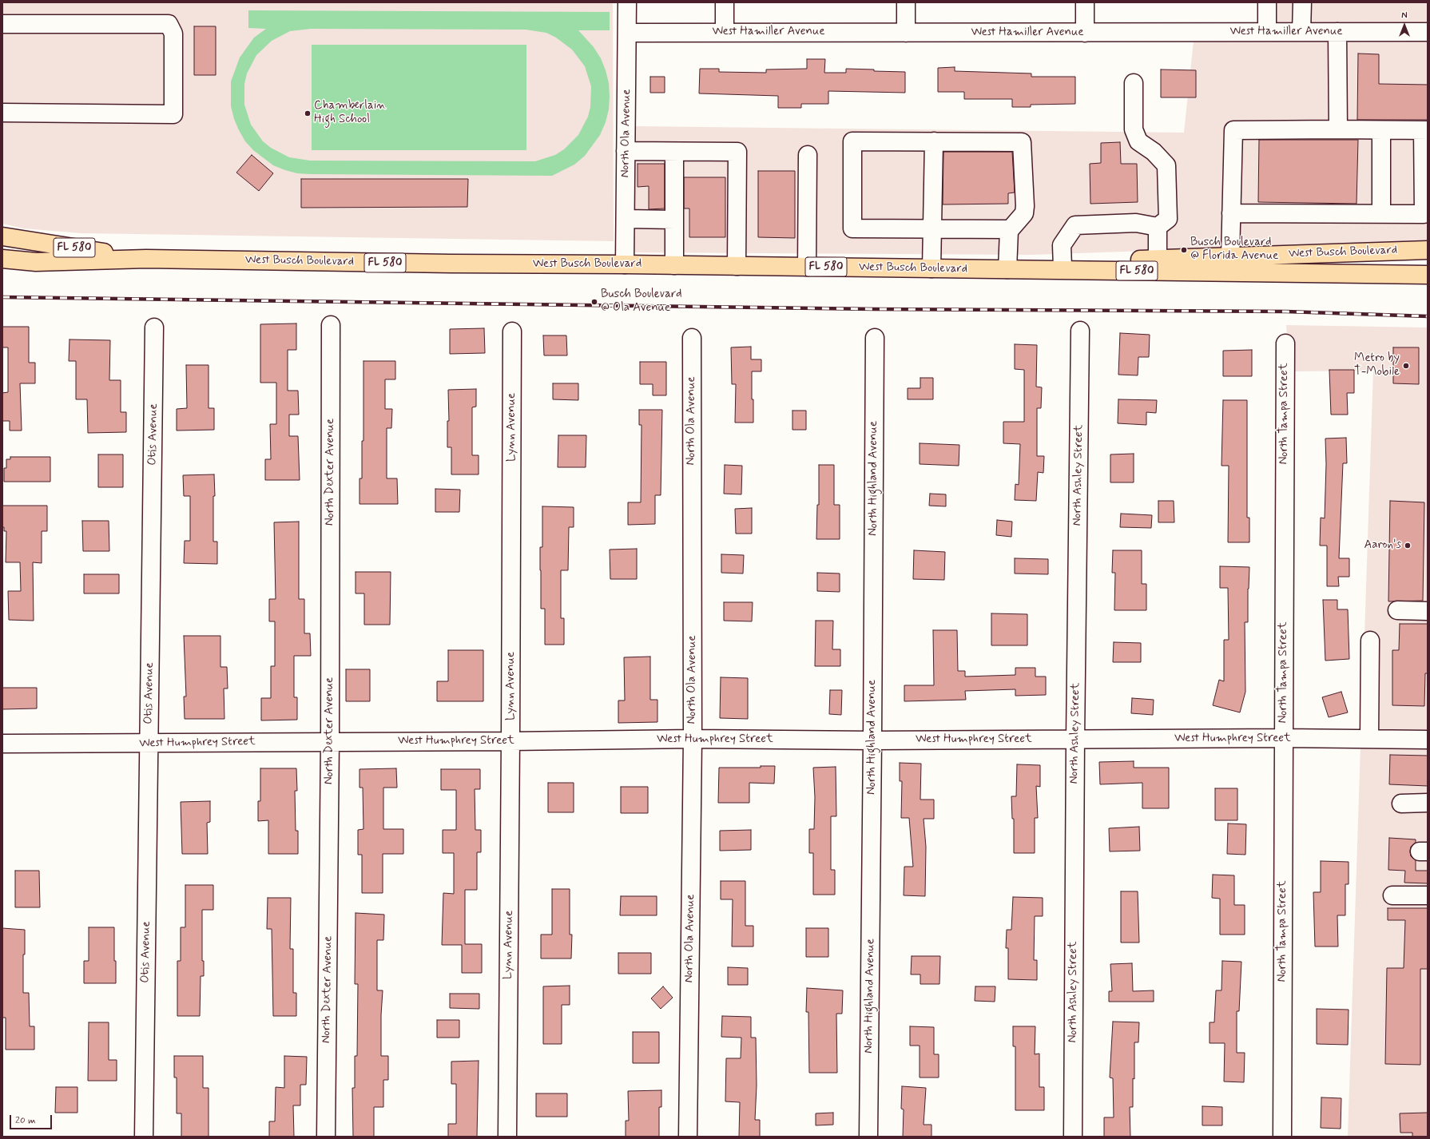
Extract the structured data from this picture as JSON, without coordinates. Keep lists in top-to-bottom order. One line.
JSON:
{"streets":{"main road":["FL 580","West Busch Boulevard"],"street":["West Hamiller Avenue","North Ola Avenue","North Tampa Street","Lynn Avenue","Otis Avenue","North Dexter Avenue","North Ashley Street","North Highland Avenue","West Humphrey Street"]},"crossings":[["West Hamiller Avenue","North Ola Avenue"],["North Ola Avenue","West Busch Boulevard"],["North Ola Avenue","West Humphrey Street"],["North Tampa Street","West Humphrey Street"],["Lynn Avenue","West Humphrey Street"],["Otis Avenue","West Humphrey Street"],["North Dexter Avenue","West Humphrey Street"],["North Ashley Street","West Humphrey Street"],["North Highland Avenue","West Humphrey Street"]],"places":["Chamberlain High School","Busch Boulevard @ Florida Avenue","Busch Boulevard @ Ola Avenue","Metro by T-Mobile","Aaron's"],"scale_bar":"20 m","north":"top"}
